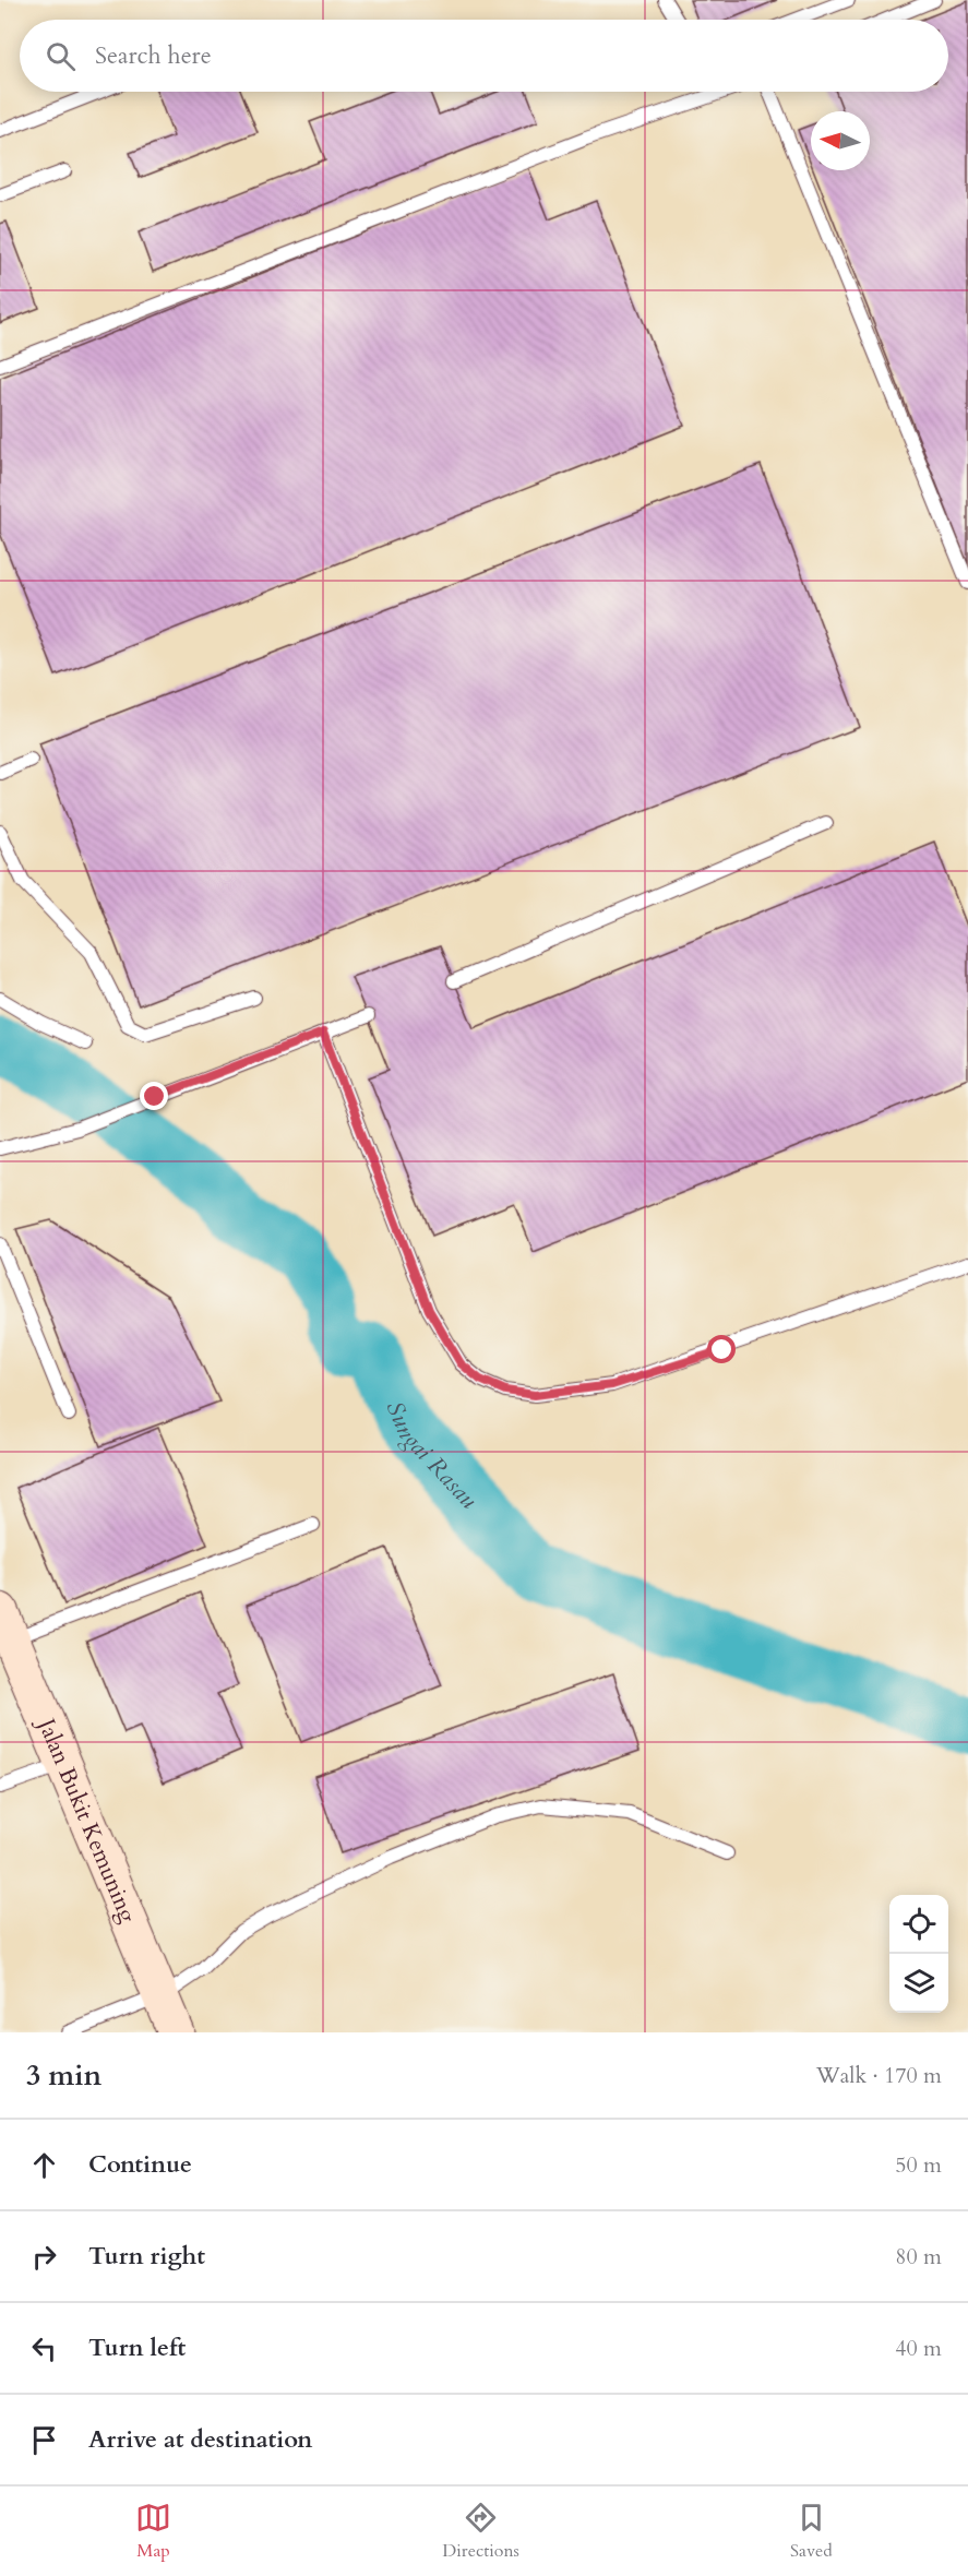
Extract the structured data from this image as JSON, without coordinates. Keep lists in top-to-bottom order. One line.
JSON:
{"streets":{"main road":["Jalan Bukit Kemuning"]},"water":["Sungai Rasau"],"north":"left","page":{"search":"Search here","heading":["3 min","Walk · 170 m"],"list":[["Continue","50 m"],["Turn right","80 m"],["Turn left","40 m"],"Arrive at destination"],"nav":["Map","Directions","Saved"]}}
